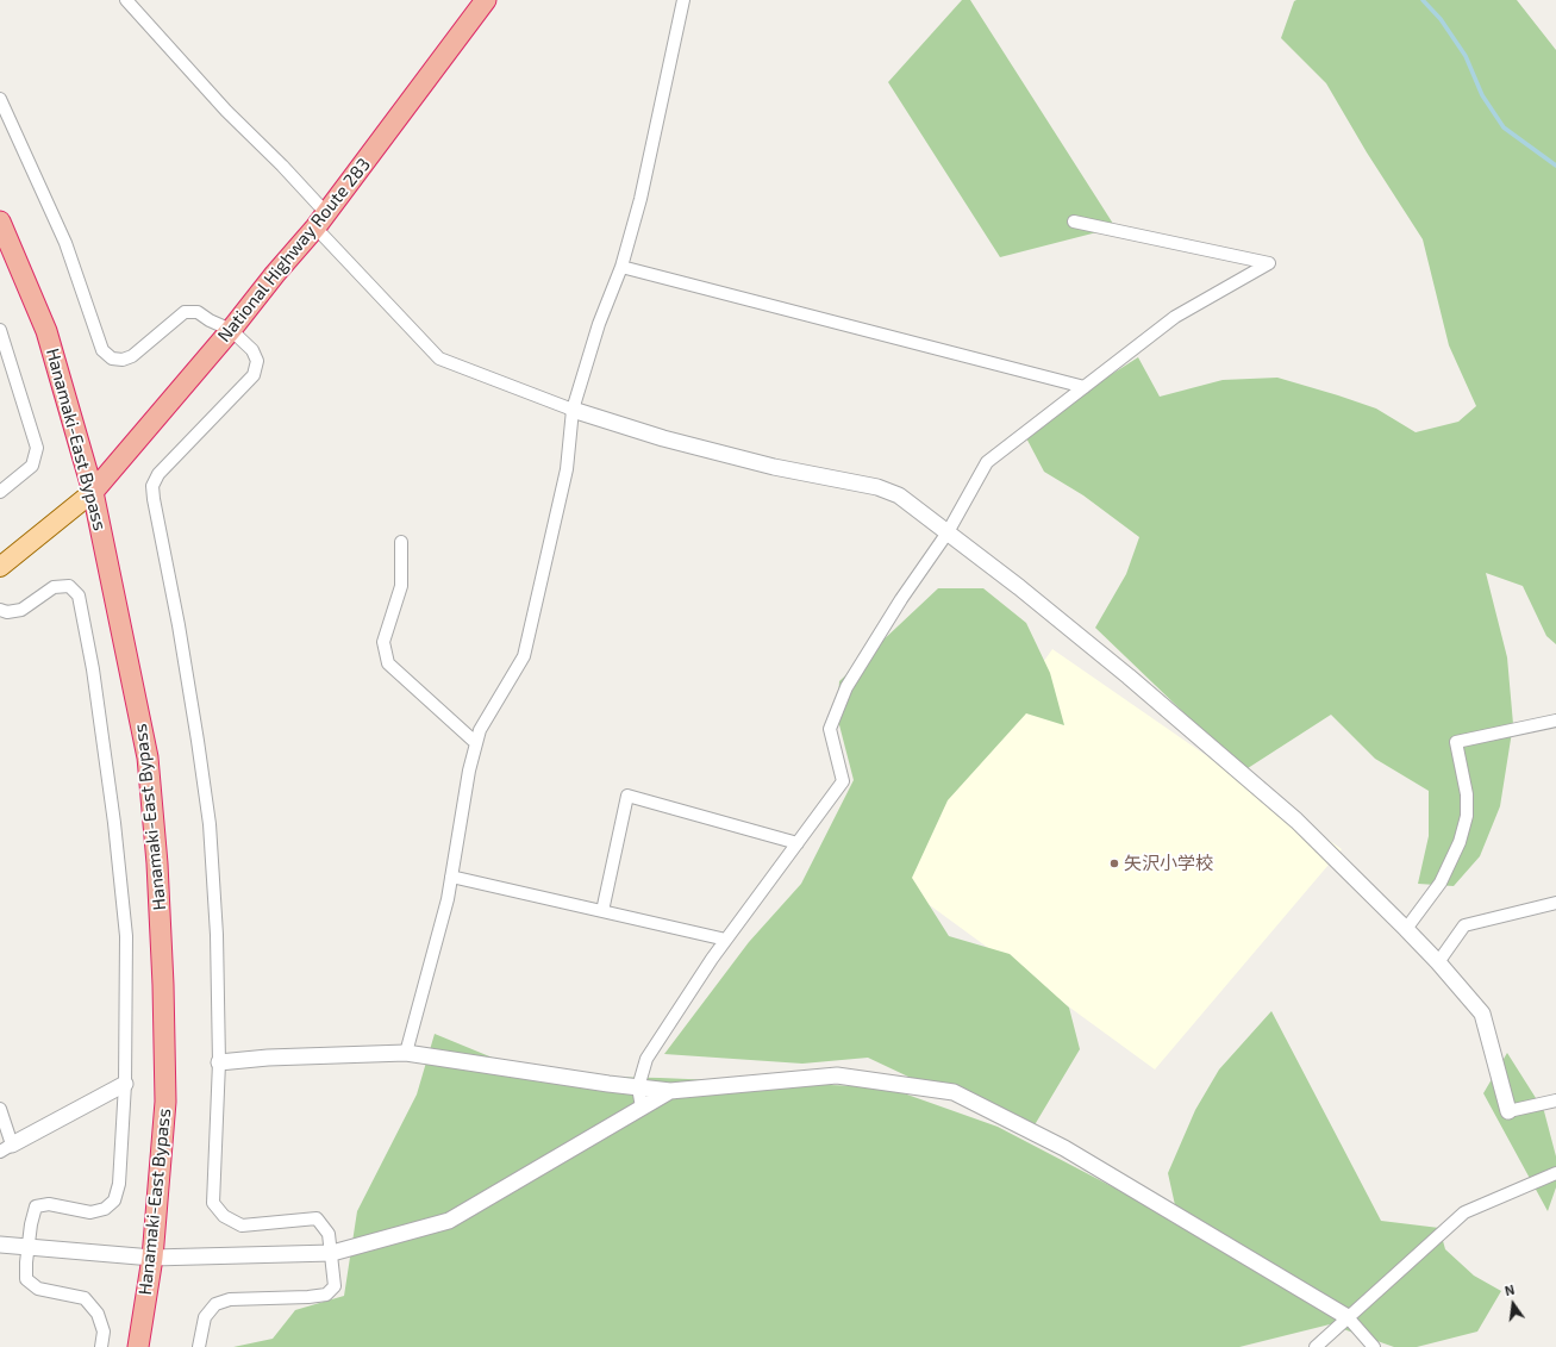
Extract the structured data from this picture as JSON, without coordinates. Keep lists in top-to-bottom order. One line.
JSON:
{"streets":{"highway":["National Highway Route 283","Hanamaki-East Bypass"]},"crossings":[["National Highway Route 283","Hanamaki-East Bypass"]],"places":["矢沢小学校"],"north":"top"}
